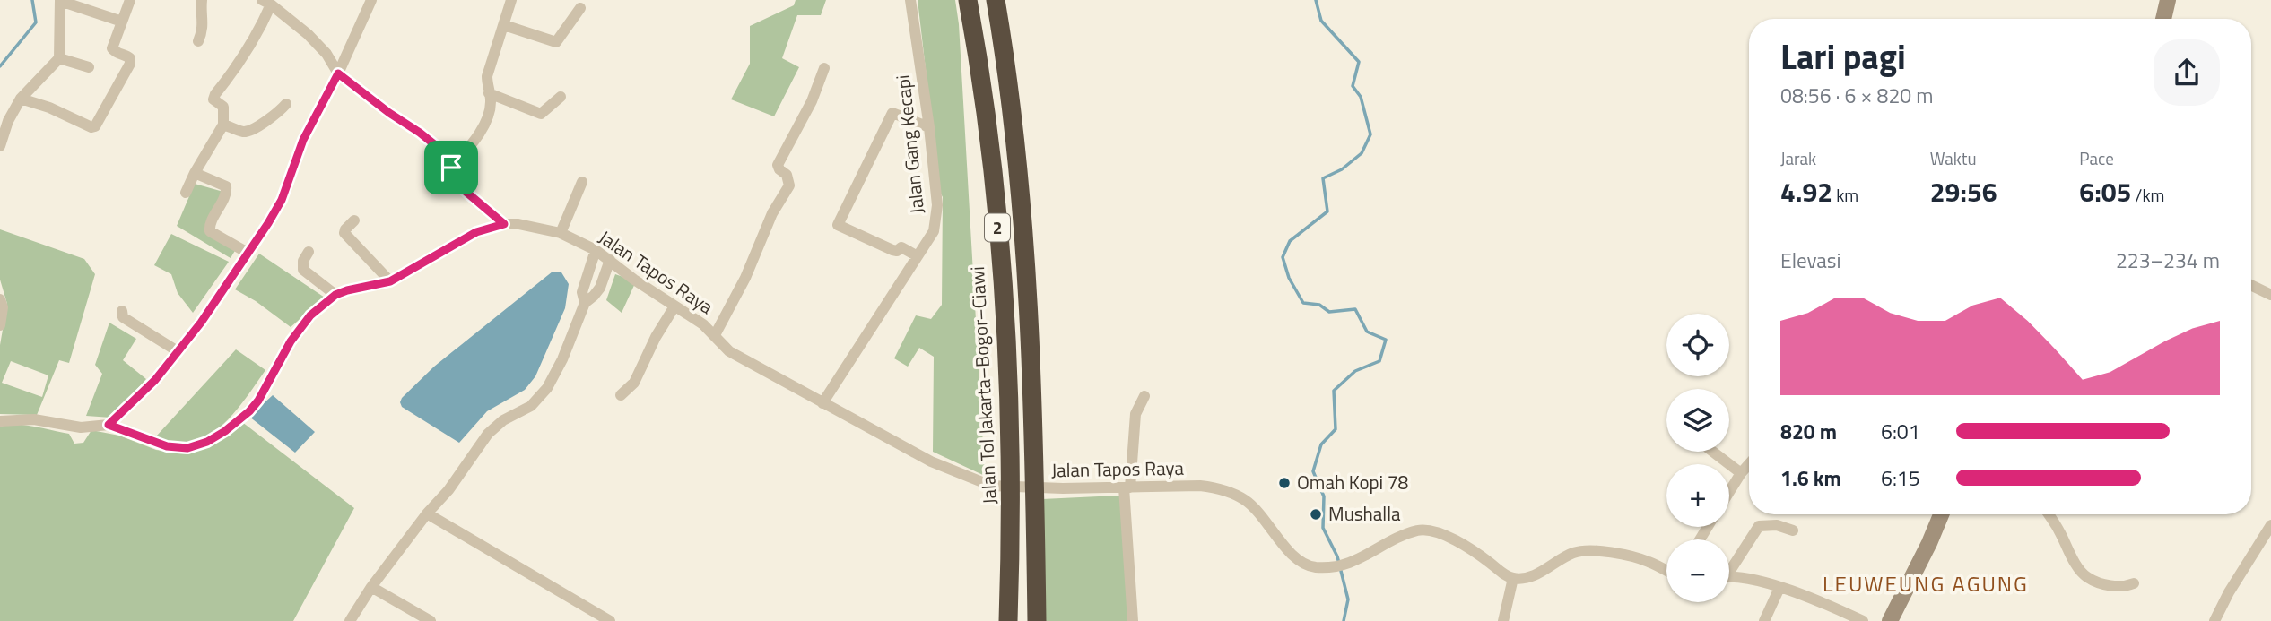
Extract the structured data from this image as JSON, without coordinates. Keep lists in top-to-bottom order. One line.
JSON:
{"streets":{"highway":["2","Jalan Tol Jakarta–Bogor–Ciawi"],"street":["Jalan Gang Kecapi","Jalan Tapos Raya"]},"crossings":[["Jalan Gang Kecapi","Jalan Tapos Raya"]],"districts":["LEUWEUNG AGUNG"],"places":["Omah Kopi 78","Mushalla"],"page":{"heading":["Lari pagi","08:56 · 6 × 820 m"],"stats":[["Jarak","4.92 km"],["Waktu","29:56"],["Pace","6:05 /km"]],"chart":["Elevasi","223–234 m"],"map_buttons":["+","−"],"list":[{"name":"820 m","note":"6:01"},{"name":"1.6 km","note":"6:15"}]}}
